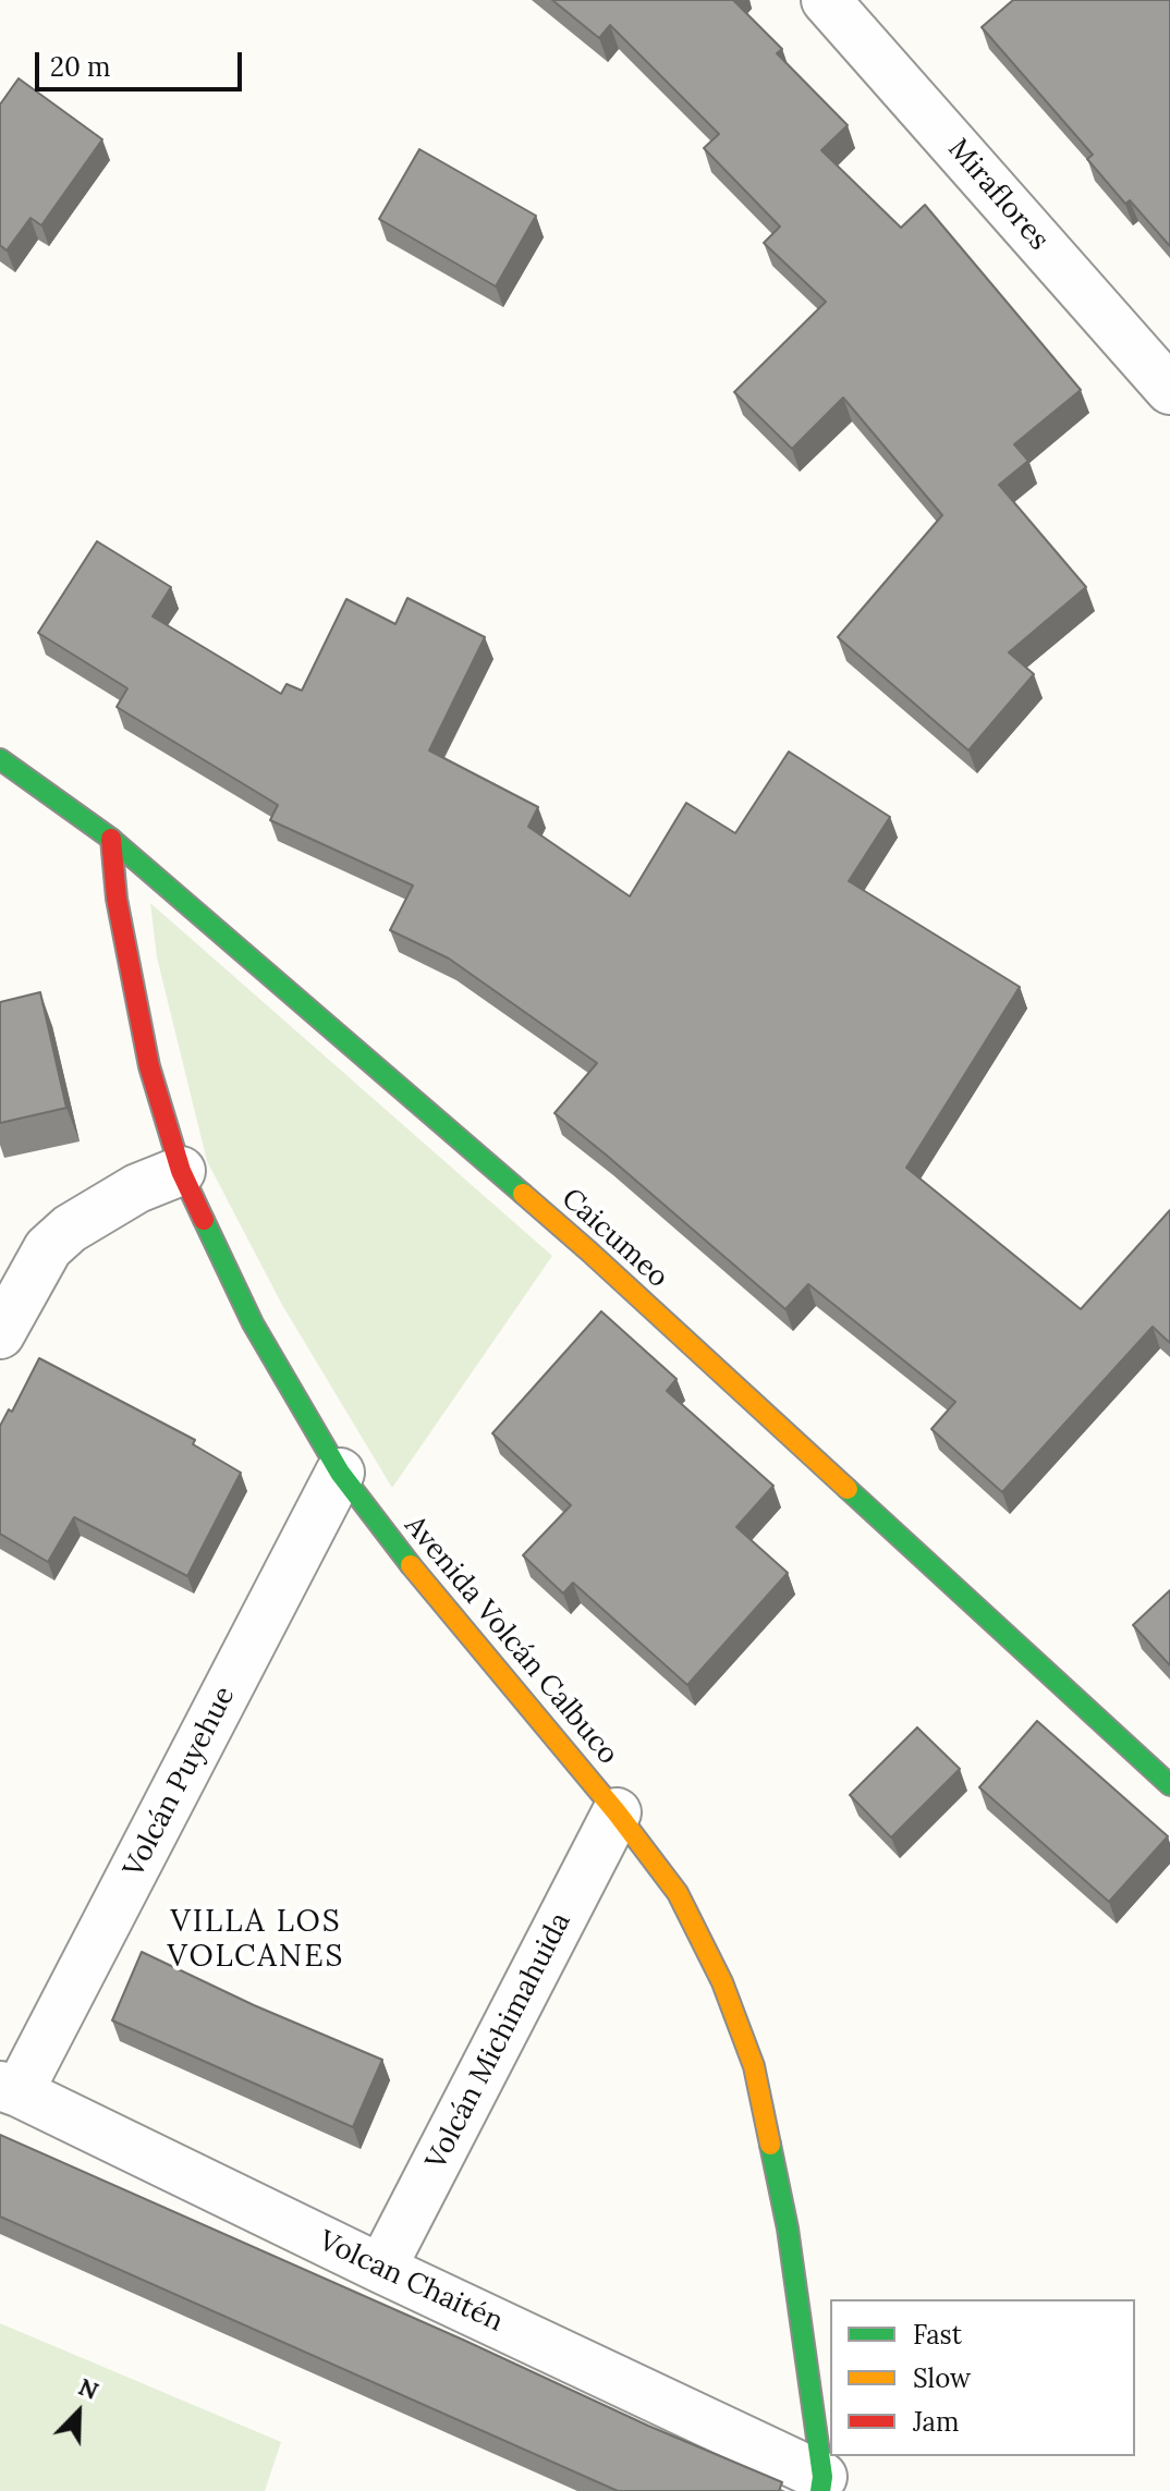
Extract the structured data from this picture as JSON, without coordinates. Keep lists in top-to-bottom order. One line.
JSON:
{"streets":{"street":["Miraflores","Caicumeo","Avenida Volcán Calbuco","Volcán Puyehue","Volcán Michimahuida","Volcan Chaitén"]},"crossings":[["Caicumeo","Avenida Volcán Calbuco"],["Avenida Volcán Calbuco","Volcán Puyehue"],["Avenida Volcán Calbuco","Volcán Michimahuida"],["Avenida Volcán Calbuco","Volcan Chaitén"],["Volcán Puyehue","Volcan Chaitén"],["Volcán Michimahuida","Volcan Chaitén"]],"districts":["VILLA LOS VOLCANES"],"legend":["Fast","Slow","Jam"],"scale_bar":"20 m","north":"top right"}
